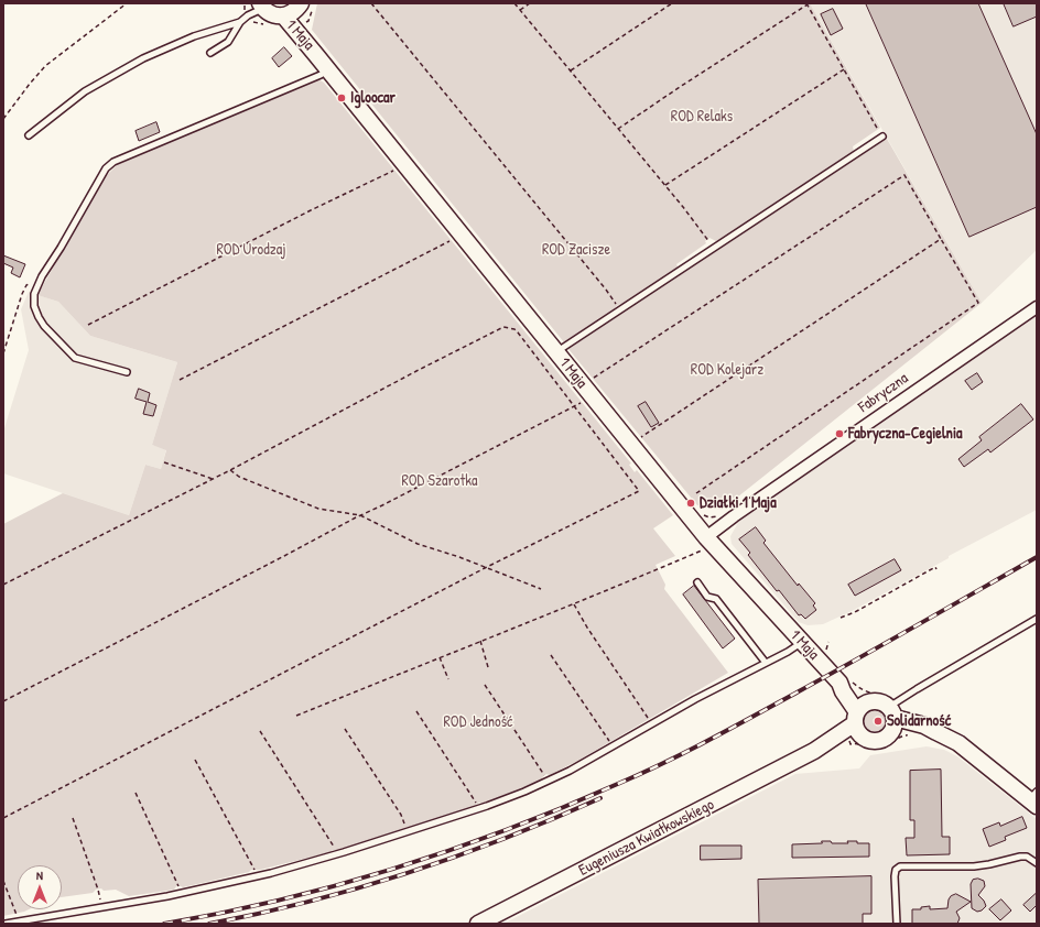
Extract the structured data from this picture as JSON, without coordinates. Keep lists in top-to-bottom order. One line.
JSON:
{"streets":{"street":["1 Maja","Fabryczna","Eugeniusza Kwiatkowskiego"]},"crossings":[["1 Maja","Fabryczna"],["1 Maja","Eugeniusza Kwiatkowskiego"]],"parks":["ROD Relaks","ROD Urodzaj","ROD Zacisze","ROD Kolejarz","ROD Szarotka","ROD Jedność"],"places":["Igloocar","Fabryczna-Cegielnia","Działki 1 Maja","Solidarność"],"north":"top"}
